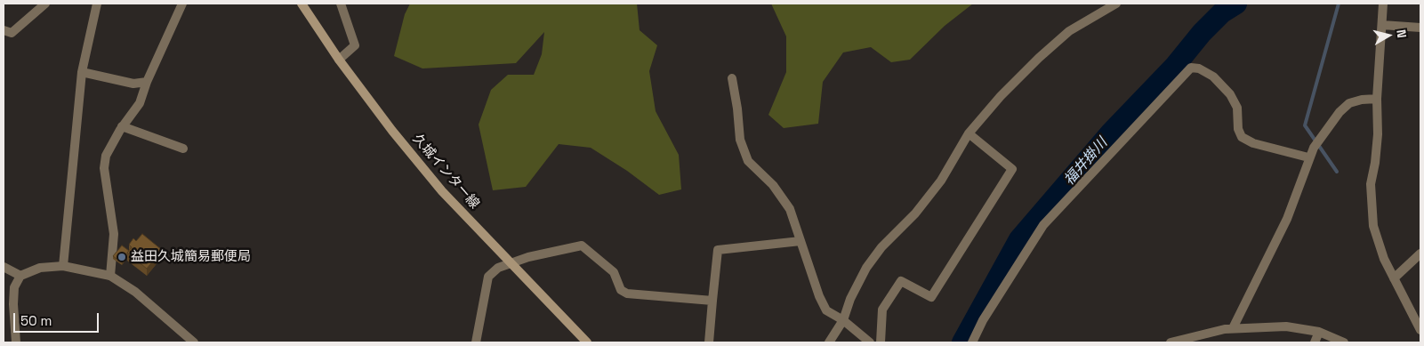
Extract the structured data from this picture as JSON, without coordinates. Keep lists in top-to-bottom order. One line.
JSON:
{"streets":{"main road":["久城インター線"]},"water":["福井掛川"],"places":["益田久城簡易郵便局"],"scale_bar":"50 m","north":"right"}
